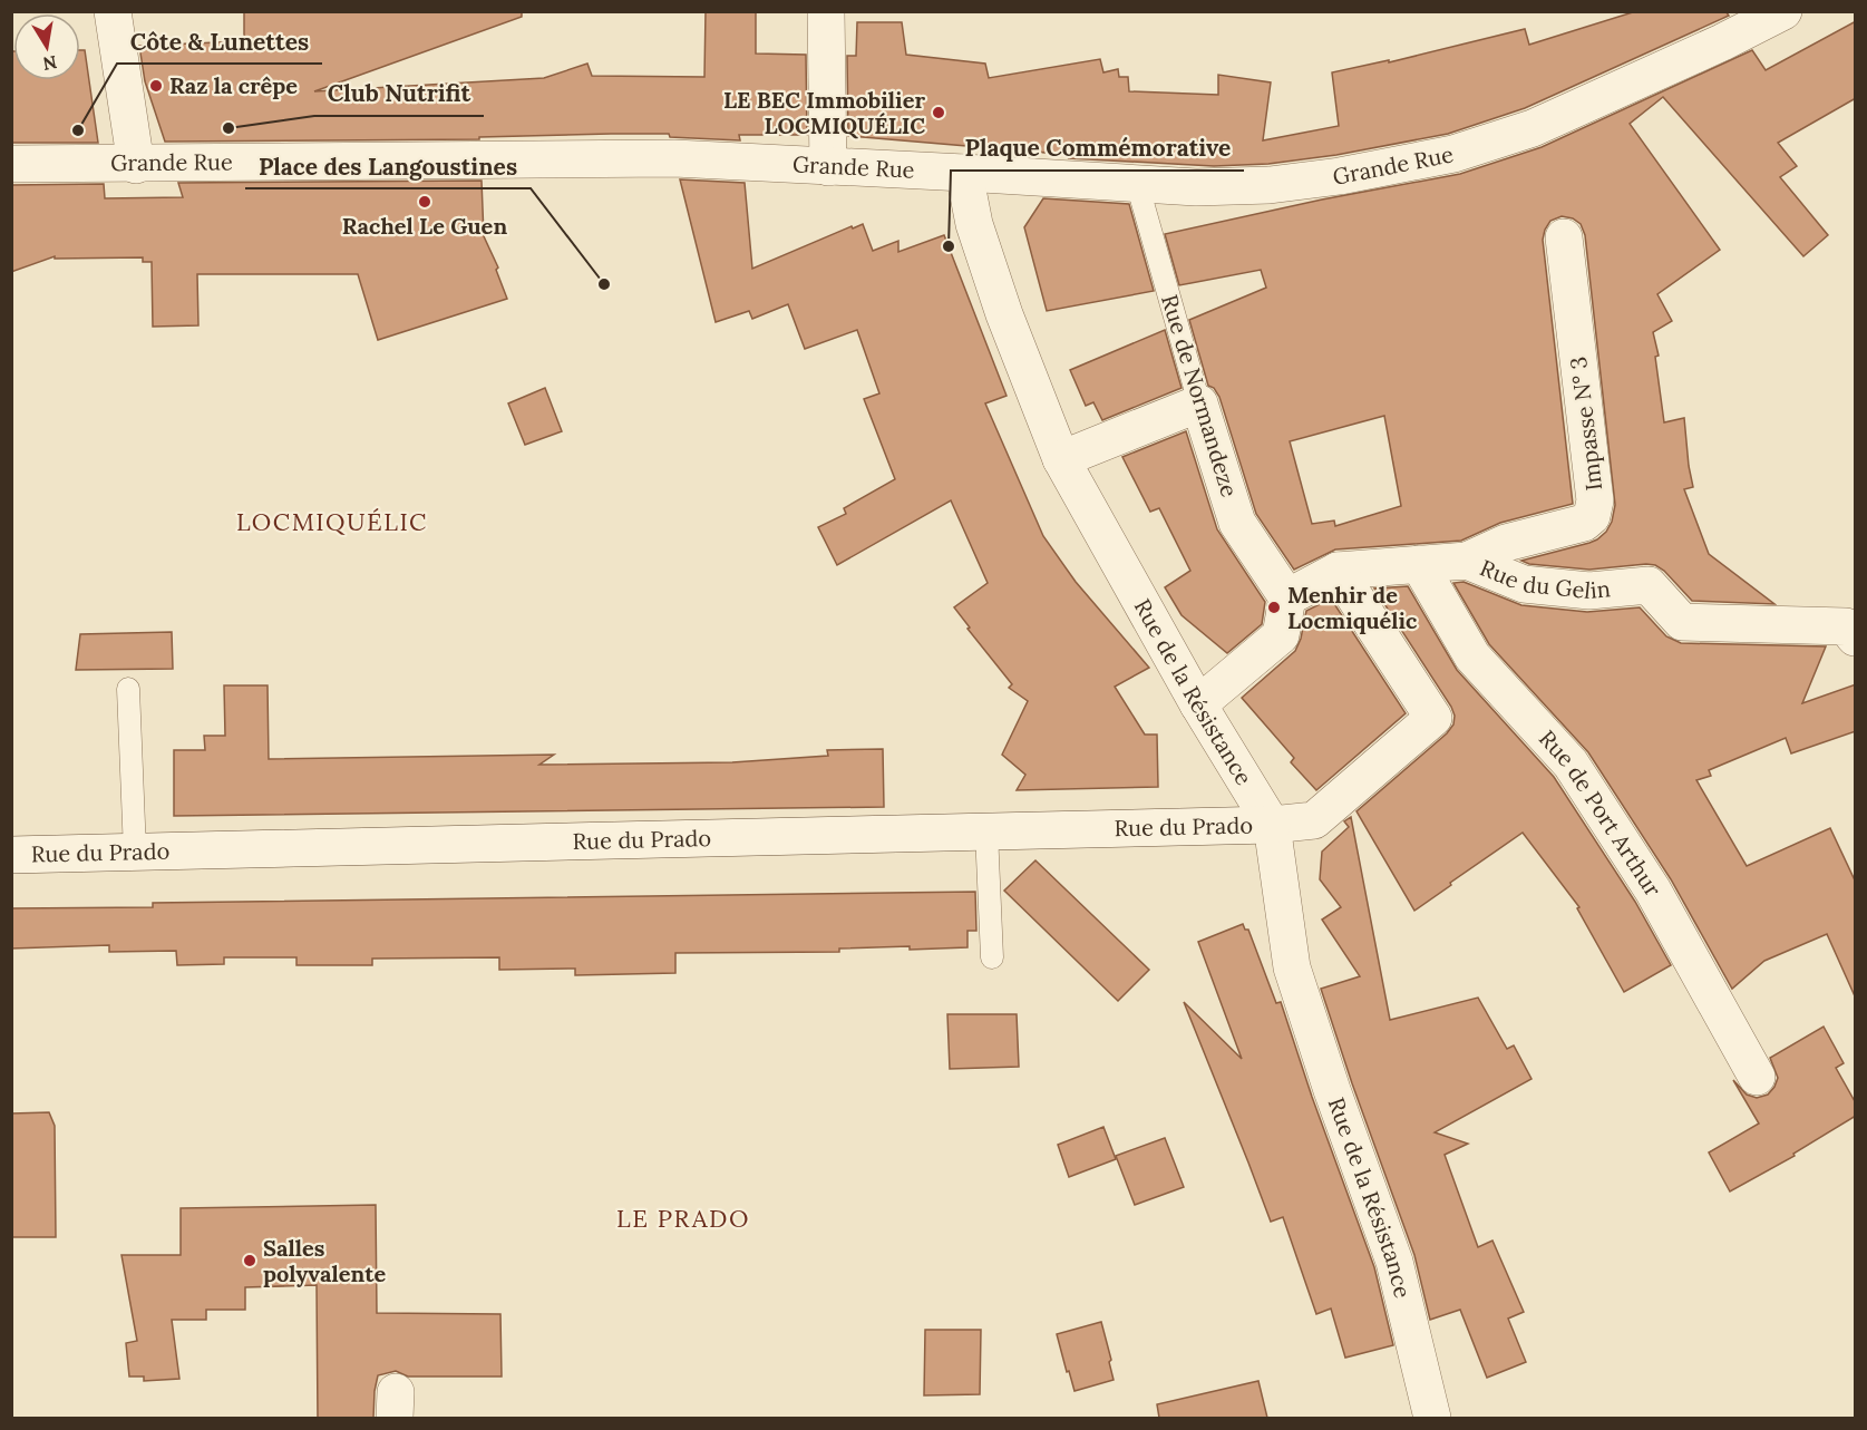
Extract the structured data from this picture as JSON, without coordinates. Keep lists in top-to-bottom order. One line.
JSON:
{"streets":{"street":["Grande Rue","Rue de Normandeze","Impasse N° 3","Rue du Gelin","Rue de la Résistance","Rue de Port Arthur","Rue du Prado"]},"crossings":[["Grande Rue","Rue de Normandeze"],["Grande Rue","Rue de la Résistance"],["Rue de Normandeze","Rue du Gelin"],["Impasse N° 3","Rue du Gelin"],["Rue du Gelin","Rue de Port Arthur"],["Rue de la Résistance","Rue du Prado"]],"districts":["LOCMIQUÉLIC","LE PRADO"],"places":["Raz la crêpe","LE BEC Immobilier LOCMIQUÉLIC","Club Nutrifit","Côte & Lunettes","Rachel Le Guen","Plaque Commémorative","Place des Langoustines","Menhir de Locmiquélic","Salles polyvalente"],"north":"bottom"}
